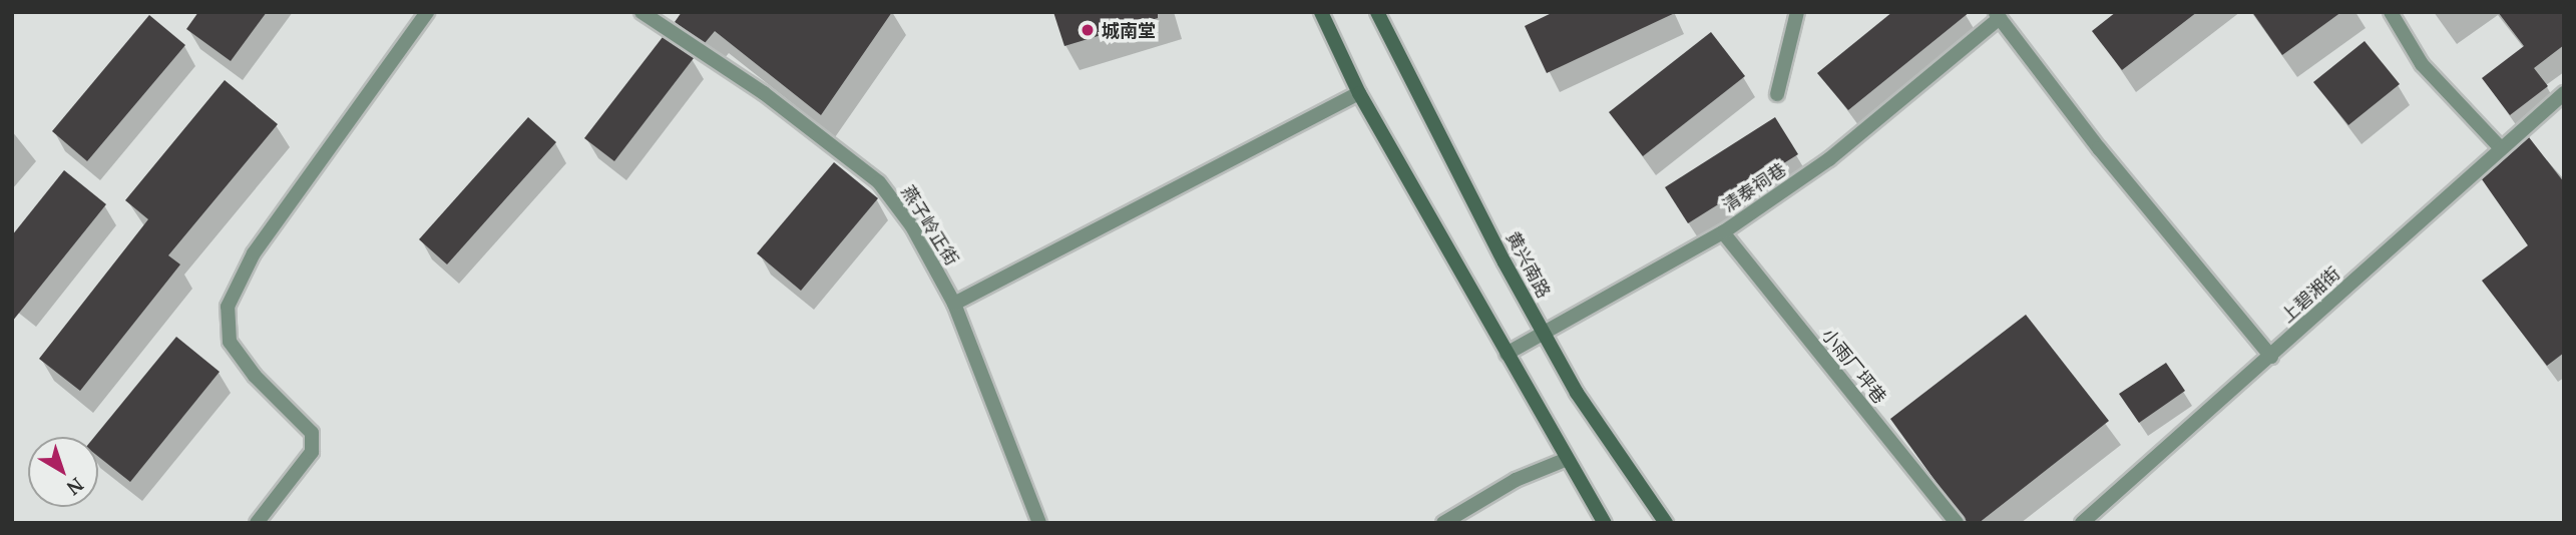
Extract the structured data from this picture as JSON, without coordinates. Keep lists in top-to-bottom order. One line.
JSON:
{"streets":{"main road":["黄兴南路"],"street":["清泰祠巷","燕子岭正街","上碧湘街","小雨厂坪巷"]},"crossings":[["清泰祠巷","黄兴南路"],["清泰祠巷","小雨厂坪巷"]],"places":["城南堂"],"north":"bottom right"}
